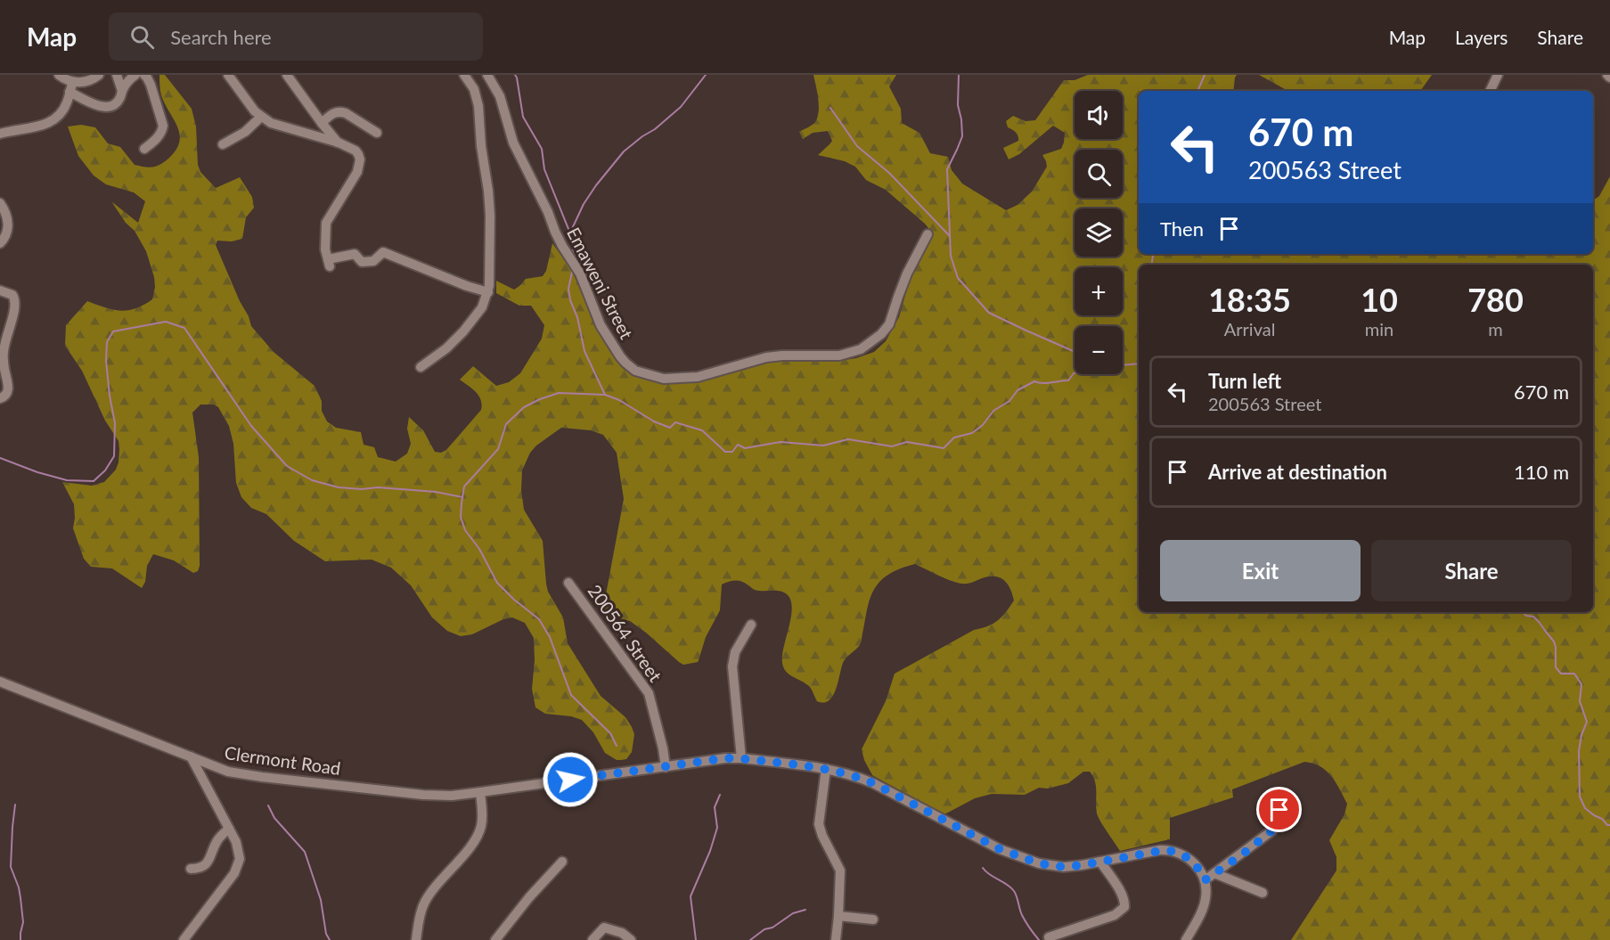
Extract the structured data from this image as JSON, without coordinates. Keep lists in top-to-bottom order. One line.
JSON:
{"streets":{"street":["Emaweni Street","200564 Street","Clermont Road"]},"crossings":[["200564 Street","Clermont Road"]],"page":{"header":"Map","search":"Search here","nav":["Map","Layers","Share"],"map_buttons":["+","−"],"turn":["670 m","200563 Street"],"then":"Then","eta":["18:35","Arrival","10","min","780","m"],"list":[{"name":"Turn left","note":"200563 Street","value":"670 m"},{"name":"Arrive at destination","value":"110 m"}],"buttons":["Exit","Share"]}}
